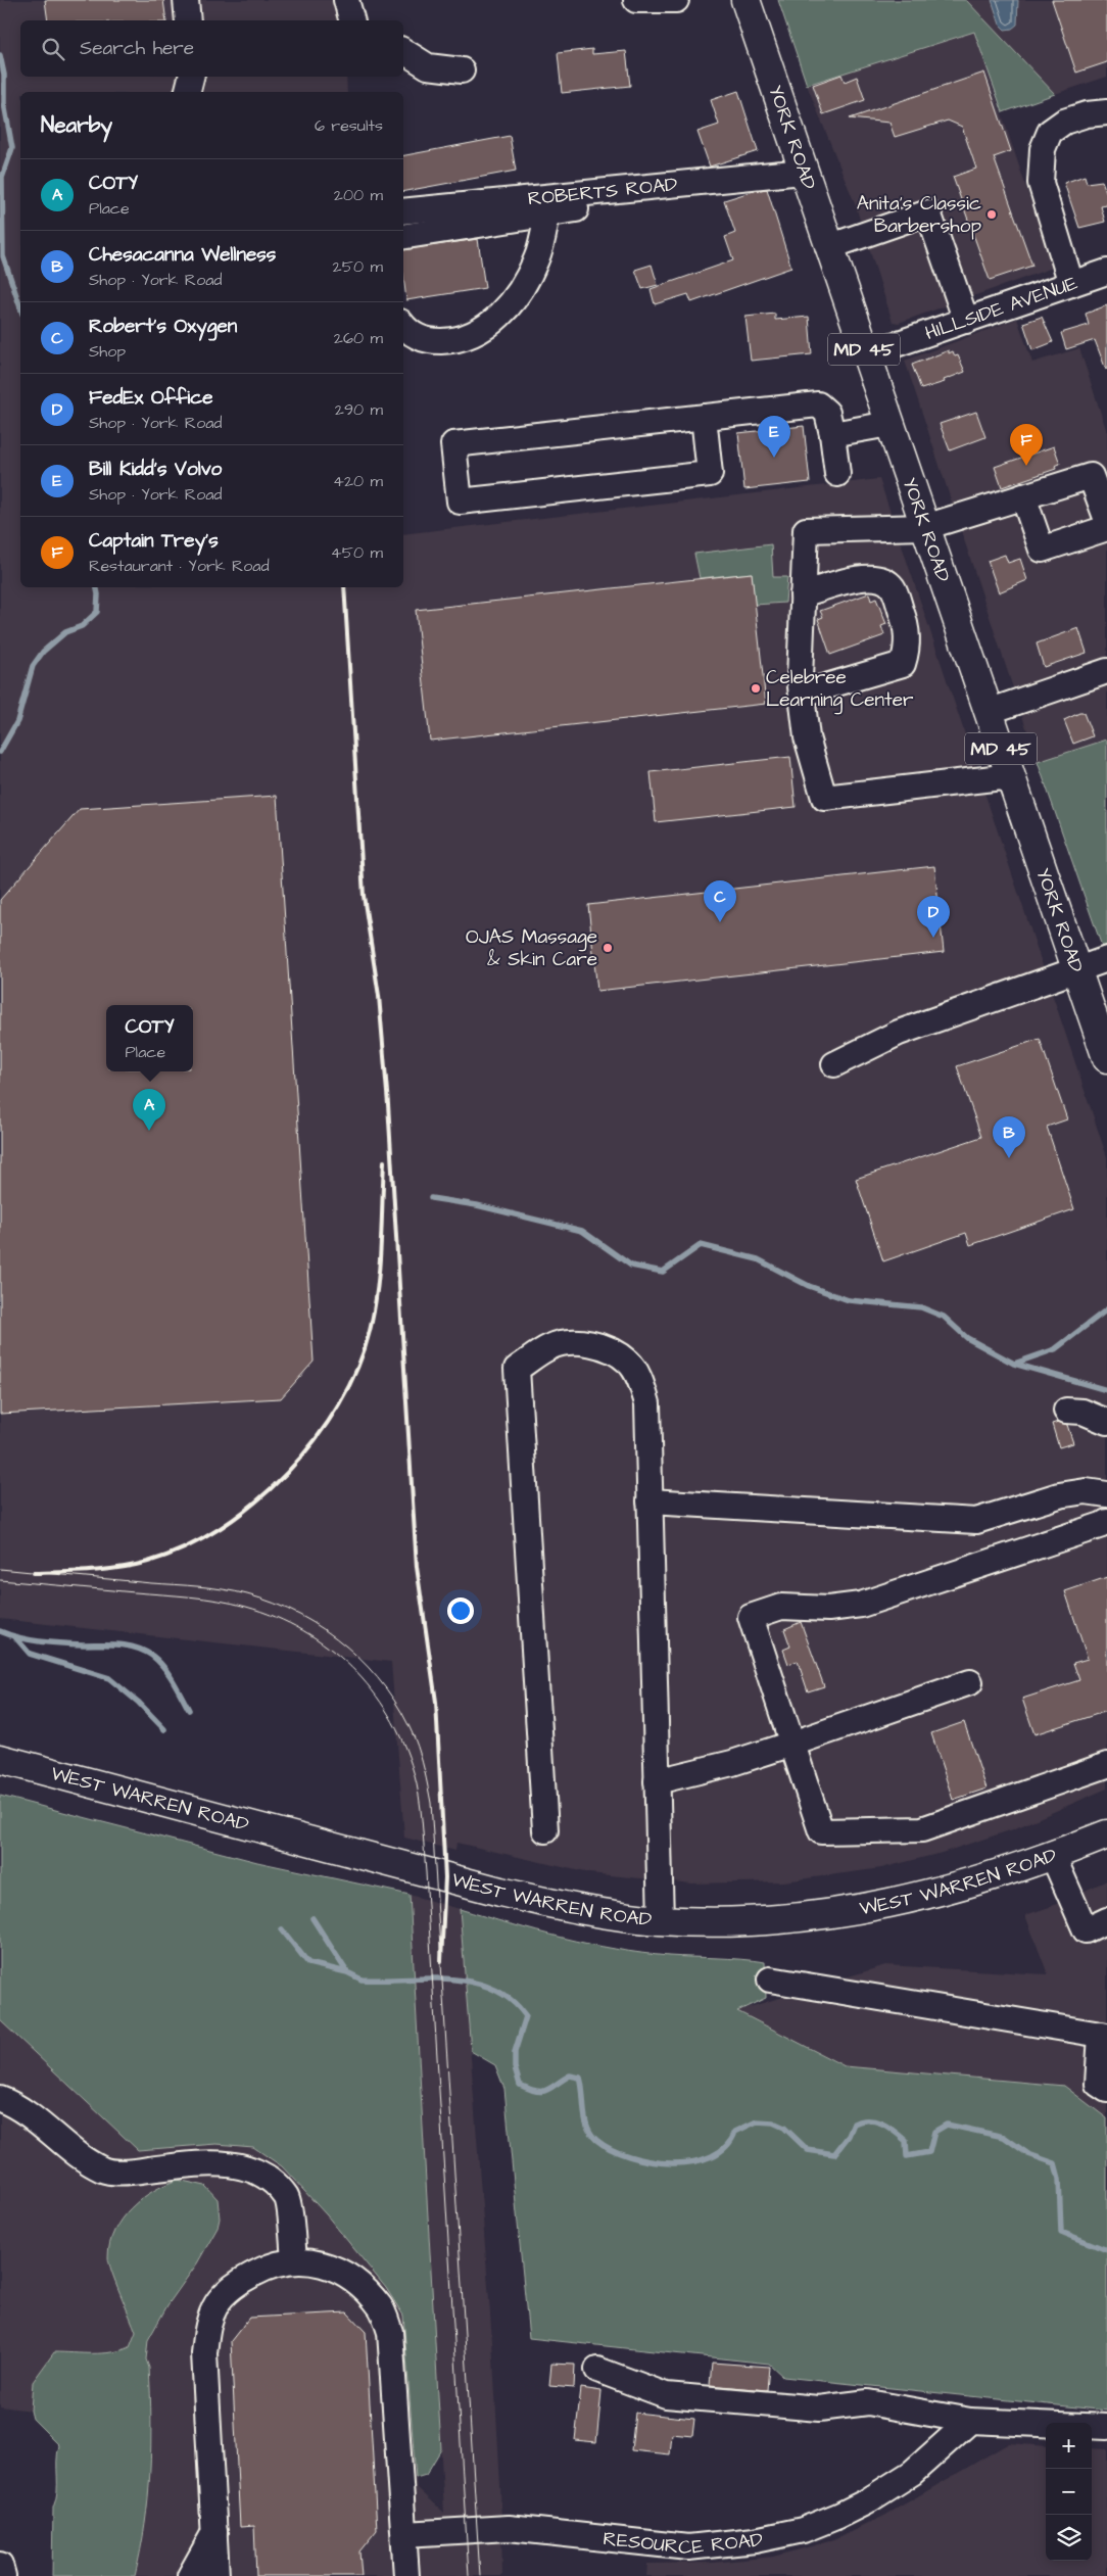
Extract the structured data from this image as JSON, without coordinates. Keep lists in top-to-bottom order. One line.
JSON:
{"streets":{"main road":["YORK ROAD","MD 45","WEST WARREN ROAD"],"street":["ROBERTS ROAD","HILLSIDE AVENUE","RESOURCE ROAD"]},"crossings":[["YORK ROAD","ROBERTS ROAD"],["YORK ROAD","HILLSIDE AVENUE"]],"places":["Anita's Classic Barbershop","Celebree Learning Center","OJAS Massage & Skin Care"],"page":{"search":"Search here","heading":["Nearby","6 results"],"list":[{"mark":"A","name":"COTY","note":"Place","value":"200 m"},{"mark":"B","name":"Chesacanna Wellness","note":"Shop · York Road","value":"250 m"},{"mark":"C","name":"Robert's Oxygen","note":"Shop","value":"260 m"},{"mark":"D","name":"FedEx Office","note":"Shop · York Road","value":"290 m"},{"mark":"E","name":"Bill Kidd's Volvo","note":"Shop · York Road","value":"420 m"},{"mark":"F","name":"Captain Trey's","note":"Restaurant · York Road","value":"450 m"}],"pins":["E","F","C","D","A","B"],"popup":["COTY","Place"],"map_buttons":["+","−"]}}
